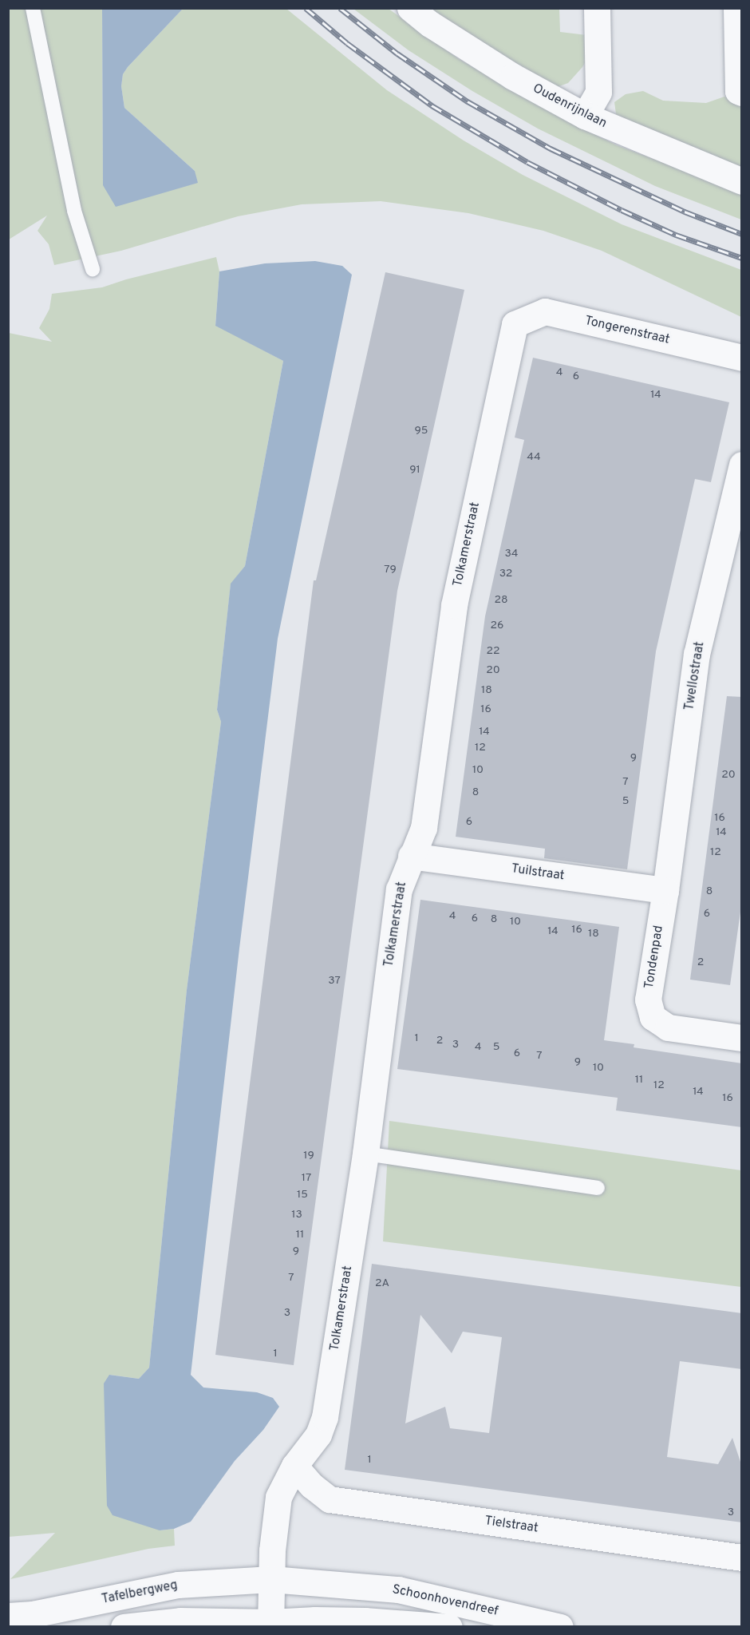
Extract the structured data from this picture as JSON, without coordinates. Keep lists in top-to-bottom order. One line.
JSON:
{"streets":{"street":["Oudenrijnlaan","Tongerenstraat","Tolkamerstraat","Twellostraat","Tuilstraat","Tondenpad","Tielstraat","Tafelbergweg","Schoonhovendreef"]},"crossings":[["Tongerenstraat","Tolkamerstraat"],["Tolkamerstraat","Tuilstraat"],["Tolkamerstraat","Tielstraat"],["Tolkamerstraat","Tafelbergweg"],["Tolkamerstraat","Schoonhovendreef"],["Twellostraat","Tuilstraat"],["Twellostraat","Tondenpad"],["Tuilstraat","Tondenpad"],["Tafelbergweg","Schoonhovendreef"]],"house_numbers":["4","6","14","95","44","91","34","79","32","28","26","22","20","18","16","14","12","9","10","20","7","8","5","16","6","14","12","8","6","4","6","8","10","16","14","18","2","37","1","2","3","4","5","6","7","9","10","11","12","14","16","19","17","15","13","11","9","7","2A","3","1","1","3"]}
